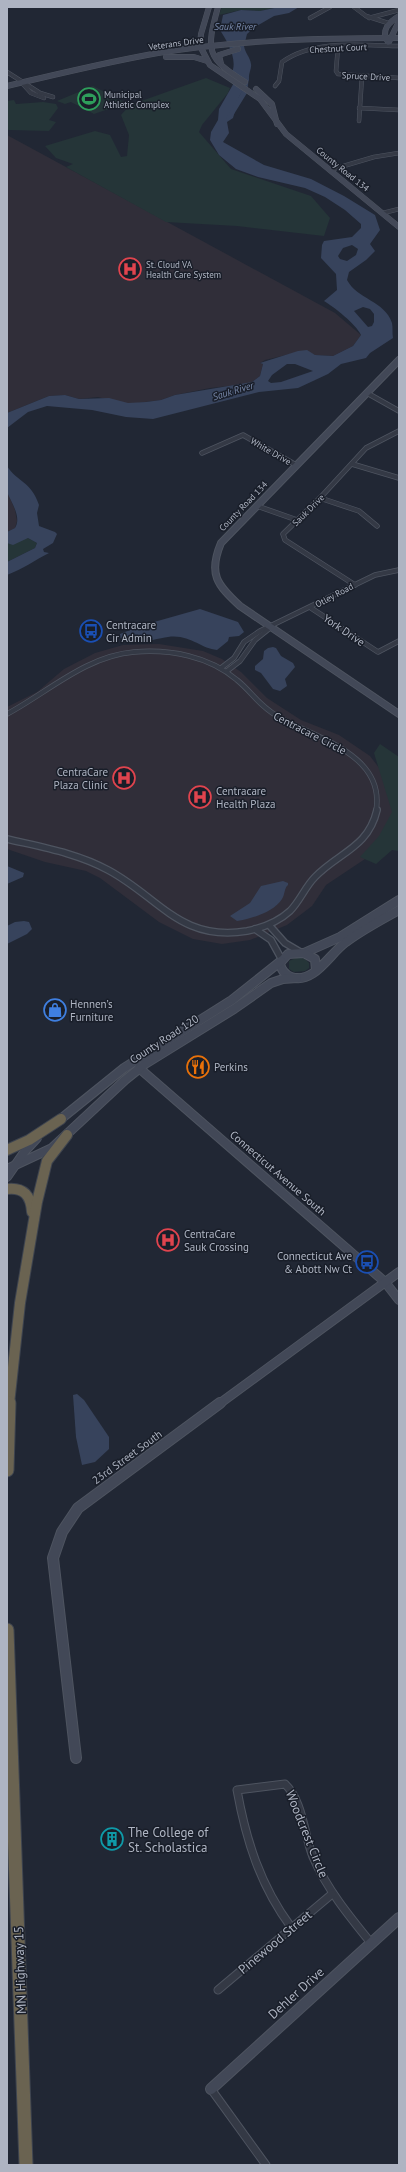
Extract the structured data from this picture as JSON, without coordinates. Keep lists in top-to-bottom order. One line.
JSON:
{"streets":{"highway":["MN Highway 15"],"street":["Veterans Drive","Chestnut Court","Spruce Drive","County Road 134","White Drive","Sauk Drive","Otley Road","York Drive","Centracare Circle","County Road 120","Connecticut Avenue South","23rd Street South","Woodcrest Circle","Pinewood Street","Dehler Drive"]},"crossings":[["Veterans Drive","County Road 134"],["Chestnut Court","Spruce Drive"],["County Road 134","White Drive"],["County Road 134","Otley Road"],["Sauk Drive","Otley Road"],["Otley Road","York Drive"],["County Road 120","Connecticut Avenue South"],["Connecticut Avenue South","23rd Street South"],["Woodcrest Circle","Pinewood Street"],["Woodcrest Circle","Dehler Drive"]],"water":["Sauk River"],"places":{"sports":["Municipal Athletic Complex"],"hospital":["St. Cloud VA Health Care System","CentraCare Plaza Clinic","Centracare Health Plaza","CentraCare Sauk Crossing"],"bus stop":["Centracare Cir Admin","Connecticut Ave & Abott Nw Ct"],"shop":["Hennen’s Furniture"],"restaurant":["Perkins"],"building":["The College of St. Scholastica"]}}
